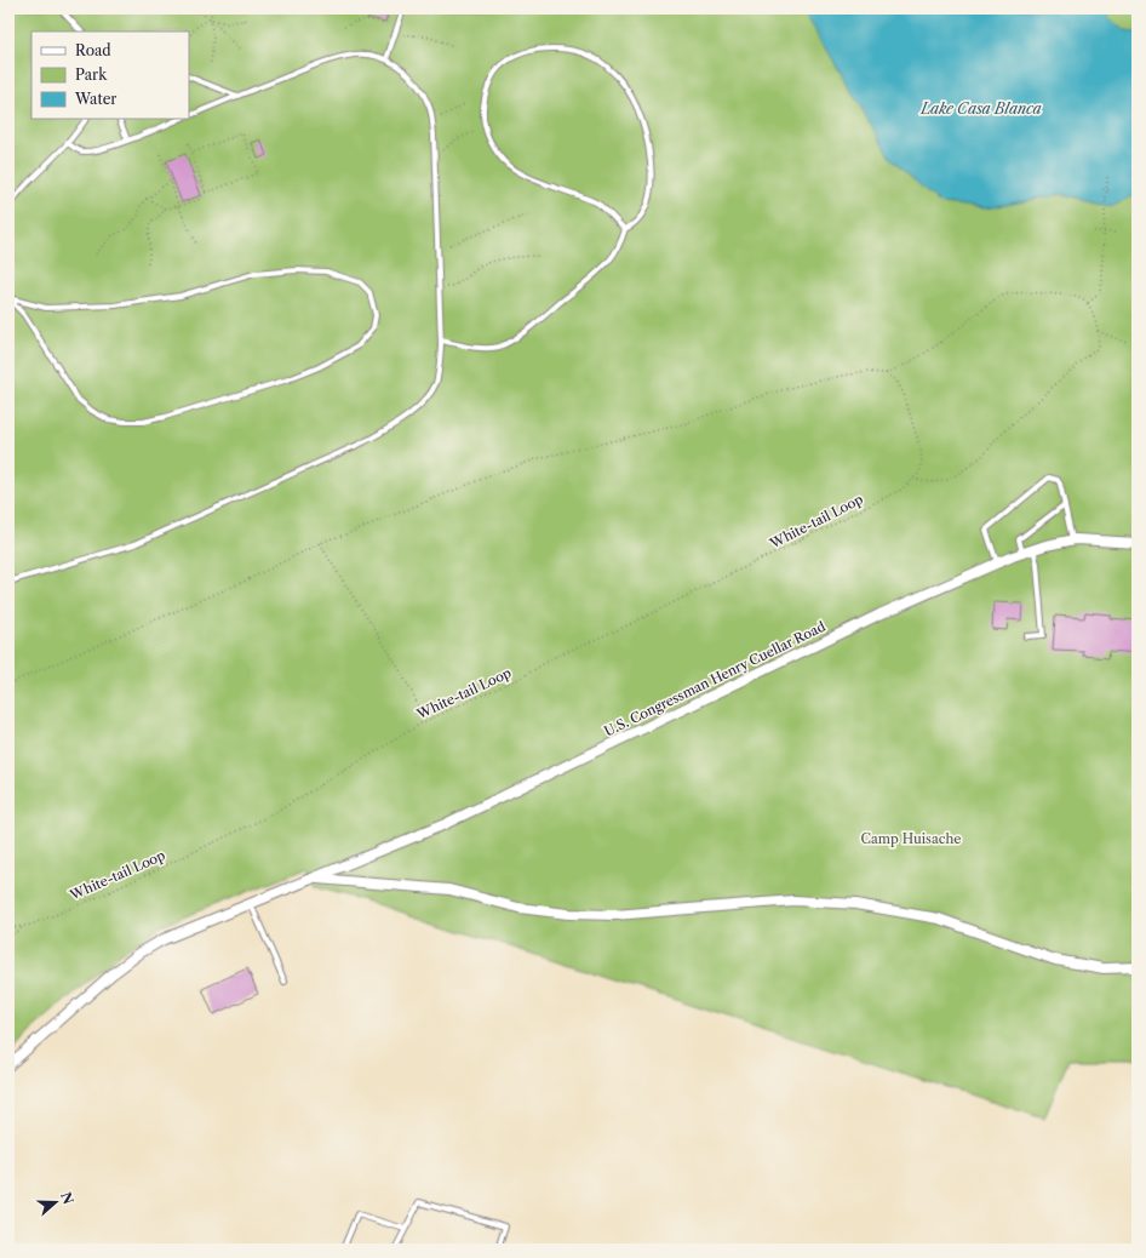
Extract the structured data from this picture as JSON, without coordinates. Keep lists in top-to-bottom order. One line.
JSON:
{"streets":{"street":["U.S. Congressman Henry Cuellar Road"],"path":["White-tail Loop"]},"water":["Lake Casa Blanca"],"parks":["Camp Huisache"],"legend":["Road","Park","Water"],"north":"right"}
